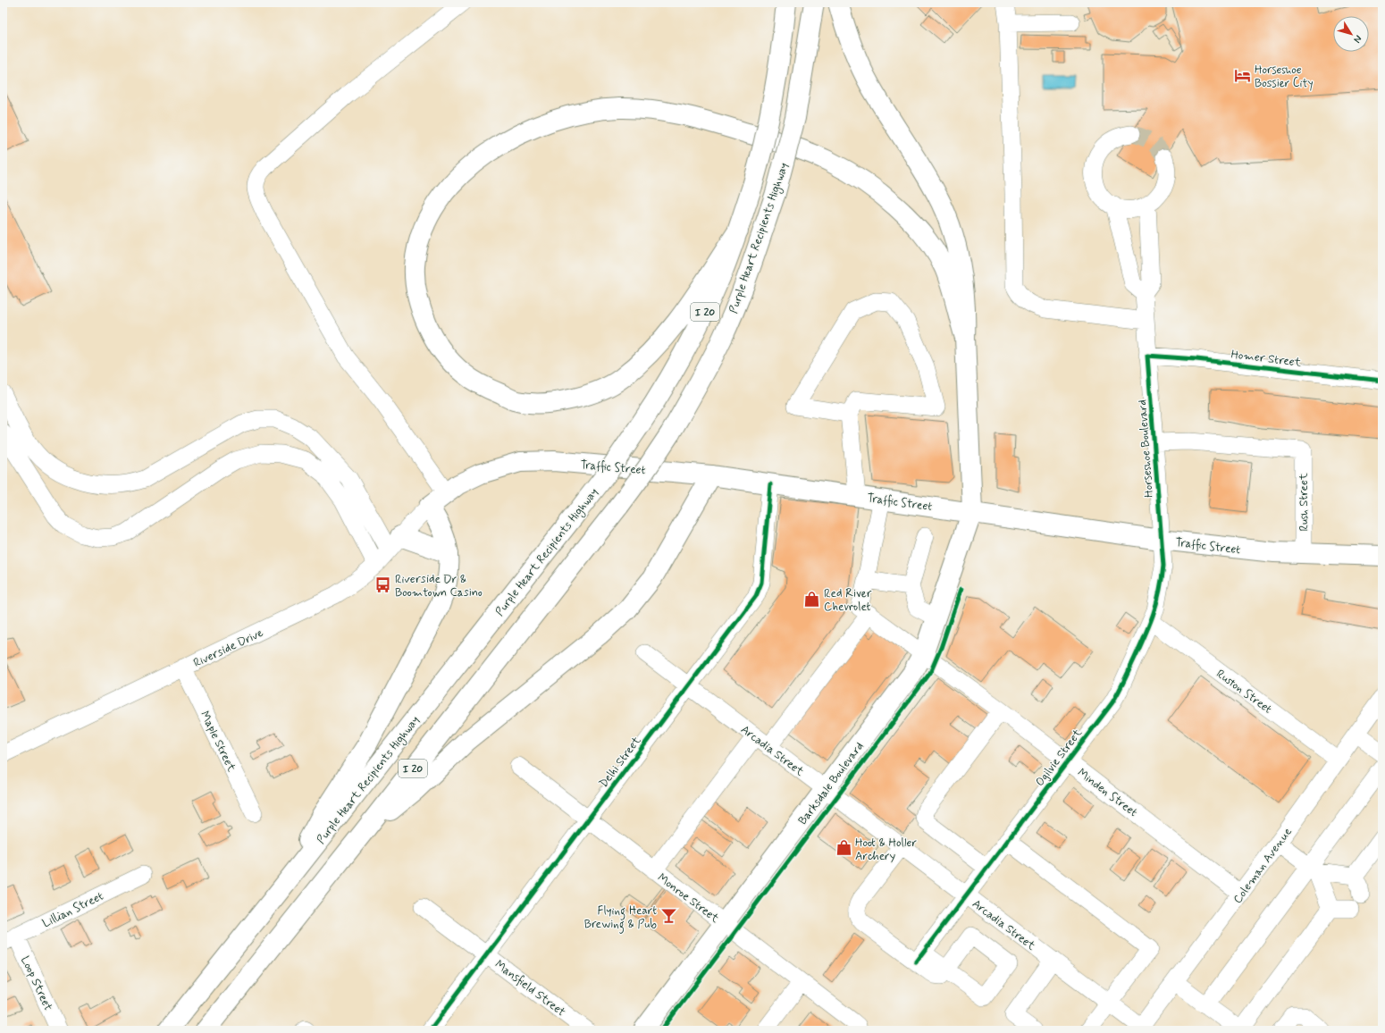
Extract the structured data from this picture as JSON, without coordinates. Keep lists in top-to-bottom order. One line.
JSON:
{"streets":{"main road":["Purple Heart Recipients Highway","I 20","Traffic Street","Barksdale Boulevard"],"street":["Homer Street","Horseshoe Boulevard","Rush Street","Riverside Drive","Ruston Street","Maple Street","Arcadia Street","Ogilvie Street","Delhi Street","Minden Street","Coleman Avenue","Monroe Street","Lillian Street","Loop Street","Mansfield Street"]},"crossings":[["Homer Street","Horseshoe Boulevard"],["Horseshoe Boulevard","Traffic Street"],["Horseshoe Boulevard","Rush Street"],["Horseshoe Boulevard","Ogilvie Street"],["Traffic Street","Rush Street"],["Traffic Street","Riverside Drive"],["Traffic Street","Ogilvie Street"],["Traffic Street","Delhi Street"],["Traffic Street","Barksdale Boulevard"],["Riverside Drive","Maple Street"],["Ruston Street","Ogilvie Street"],["Ruston Street","Coleman Avenue"],["Arcadia Street","Ogilvie Street"],["Arcadia Street","Delhi Street"],["Arcadia Street","Barksdale Boulevard"],["Arcadia Street","Coleman Avenue"],["Ogilvie Street","Minden Street"],["Delhi Street","Monroe Street"],["Delhi Street","Mansfield Street"],["Barksdale Boulevard","Minden Street"],["Barksdale Boulevard","Monroe Street"],["Minden Street","Coleman Avenue"],["Lillian Street","Loop Street"]],"places":{"hotel":["Horseshoe Bossier City"],"bus stop":["Riverside Dr & Boomtown Casino"],"shop":["Red River Chevrolet","Hoot & Holler Archery"],"bar":["Flying Heart Brewing & Pub"]},"north":"bottom right"}
